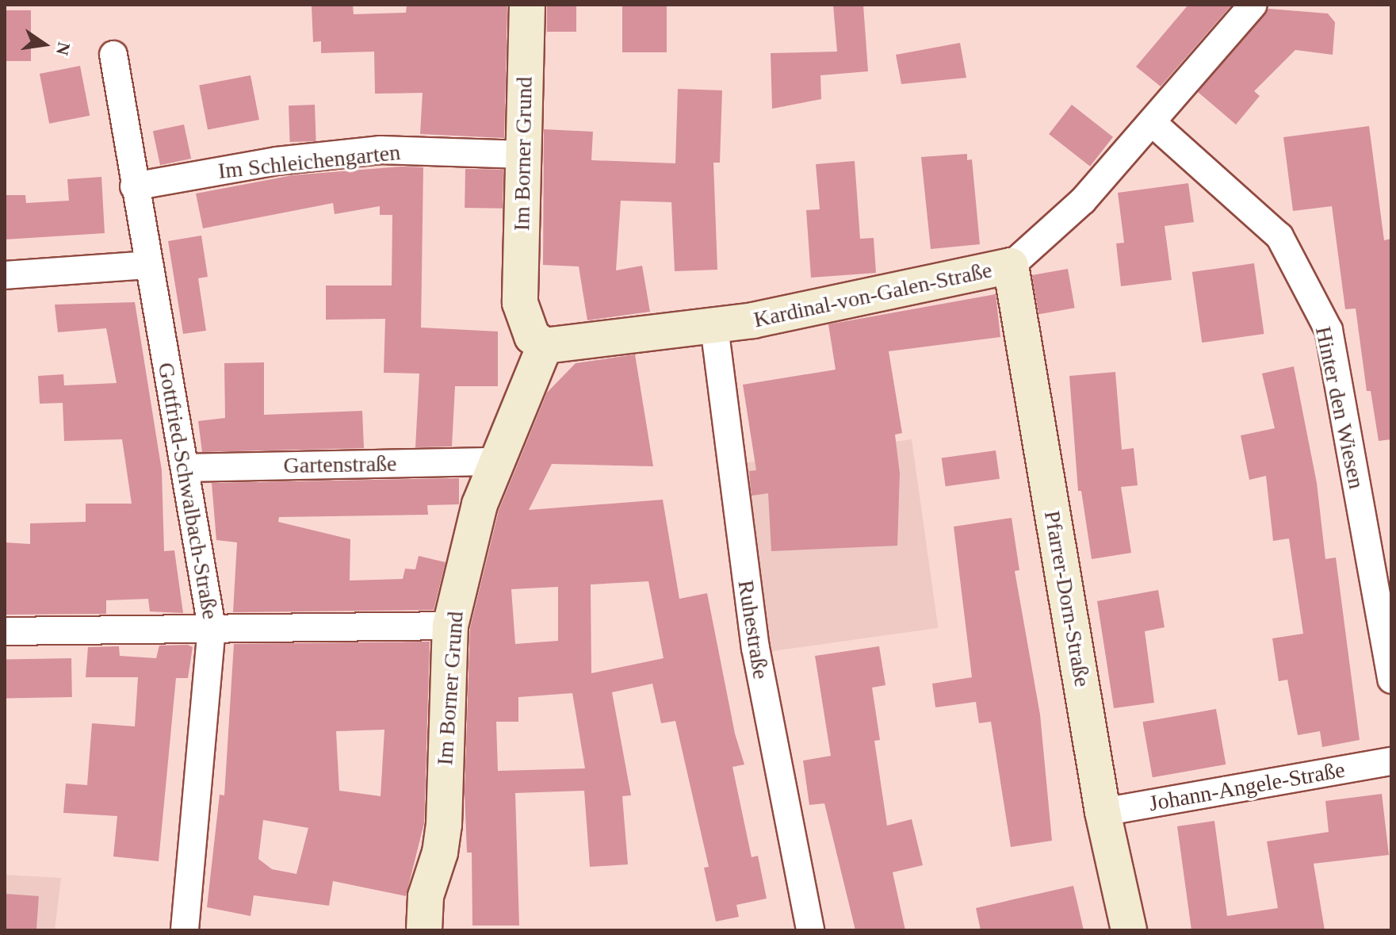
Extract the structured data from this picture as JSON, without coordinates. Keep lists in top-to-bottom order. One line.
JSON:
{"streets":{"street":["Im Borner Grund","Im Schleichengarten","Kardinal-von-Galen-Straße","Hinter den Wiesen","Gartenstraße","Gottfried-Schwalbach-Straße","Pfarrer-Dorn-Straße","Ruhestraße","Johann-Angele-Straße"]},"crossings":[["Im Borner Grund","Im Schleichengarten"],["Im Borner Grund","Kardinal-von-Galen-Straße"],["Im Borner Grund","Gartenstraße"],["Im Schleichengarten","Gottfried-Schwalbach-Straße"],["Kardinal-von-Galen-Straße","Hinter den Wiesen"],["Kardinal-von-Galen-Straße","Pfarrer-Dorn-Straße"],["Kardinal-von-Galen-Straße","Ruhestraße"],["Gartenstraße","Gottfried-Schwalbach-Straße"],["Pfarrer-Dorn-Straße","Johann-Angele-Straße"]],"north":"right"}
